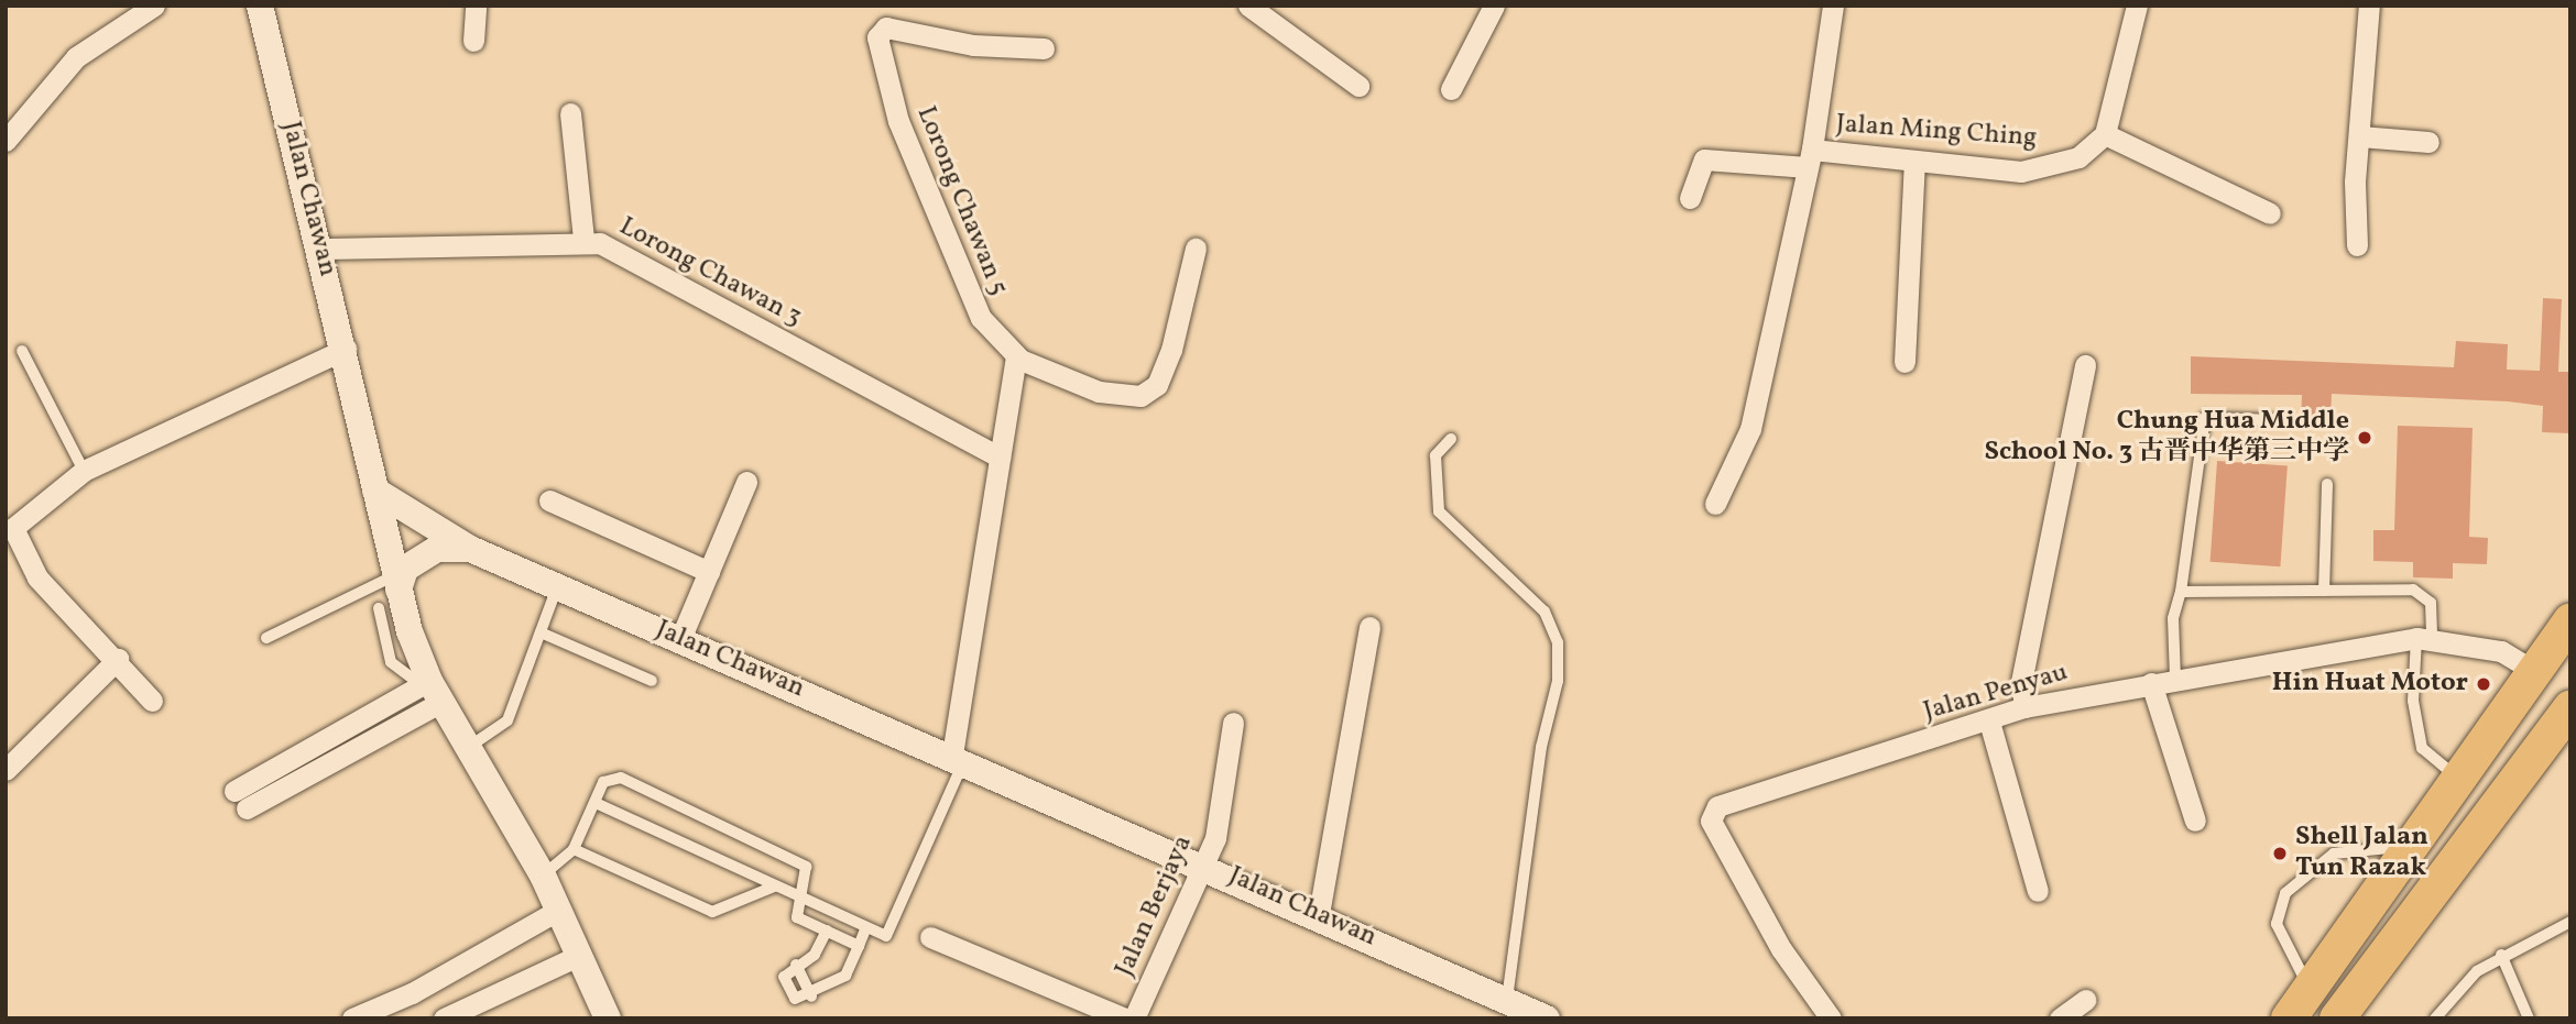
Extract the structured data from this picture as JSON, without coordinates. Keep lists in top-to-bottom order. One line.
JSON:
{"streets":{"street":["Jalan Ming Ching","Jalan Chawan","Lorong Chawan 5","Lorong Chawan 3","Jalan Penyau","Jalan Berjaya"]},"crossings":[["Jalan Chawan","Lorong Chawan 3"],["Jalan Chawan","Jalan Berjaya"]],"places":["Chung Hua Middle School No. 3 古晋中华第三中学","Hin Huat Motor","Shell Jalan Tun Razak"]}
